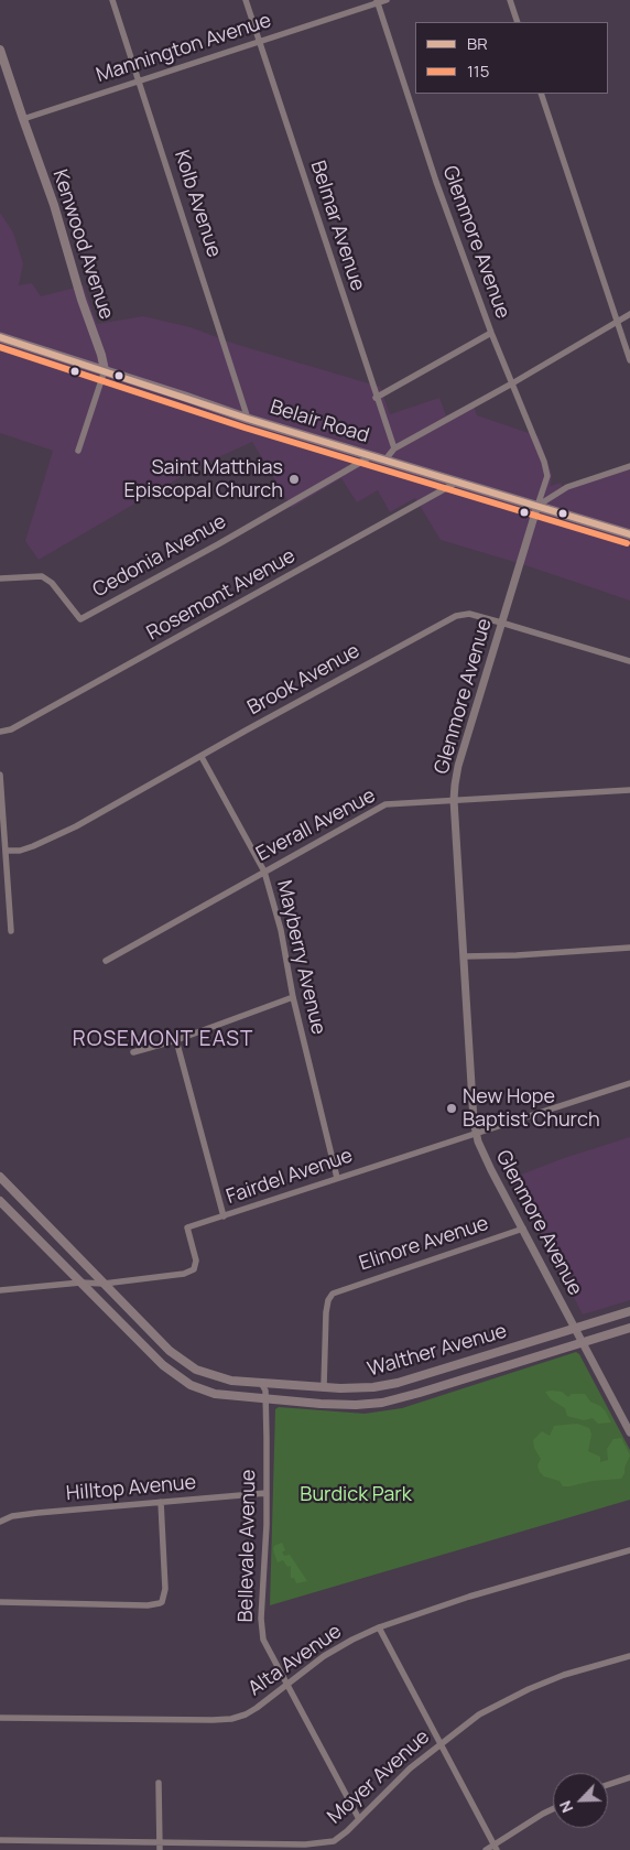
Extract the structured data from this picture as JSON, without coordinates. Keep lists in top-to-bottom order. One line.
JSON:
{"streets":{"main road":["Kenwood Avenue","Belair Road","Walther Avenue"],"street":["Mannington Avenue","Kolb Avenue","Belmar Avenue","Glenmore Avenue","Cedonia Avenue","Rosemont Avenue","Brook Avenue","Everall Avenue","Mayberry Avenue","Fairdel Avenue","Elinore Avenue","Hilltop Avenue","Bellevale Avenue","Alta Avenue","Moyer Avenue"]},"crossings":[["Mannington Avenue","Kolb Avenue"],["Mannington Avenue","Belmar Avenue"],["Mannington Avenue","Glenmore Avenue"],["Mannington Avenue","Kenwood Avenue"],["Kolb Avenue","Belair Road"],["Glenmore Avenue","Belair Road"],["Glenmore Avenue","Brook Avenue"],["Glenmore Avenue","Everall Avenue"],["Glenmore Avenue","Fairdel Avenue"],["Glenmore Avenue","Elinore Avenue"],["Glenmore Avenue","Walther Avenue"],["Kenwood Avenue","Belair Road"],["Belair Road","Cedonia Avenue"],["Belair Road","Rosemont Avenue"],["Brook Avenue","Mayberry Avenue"],["Everall Avenue","Mayberry Avenue"],["Mayberry Avenue","Fairdel Avenue"],["Fairdel Avenue","Walther Avenue"],["Elinore Avenue","Walther Avenue"],["Walther Avenue","Bellevale Avenue"],["Hilltop Avenue","Bellevale Avenue"],["Bellevale Avenue","Alta Avenue"],["Bellevale Avenue","Moyer Avenue"]],"districts":["ROSEMONT EAST"],"parks":["Burdick Park"],"places":["Saint Matthias Episcopal Church","New Hope Baptist Church"],"lines":["transit line BR","transit line 115"],"legend":["BR","115"],"north":"bottom left"}
